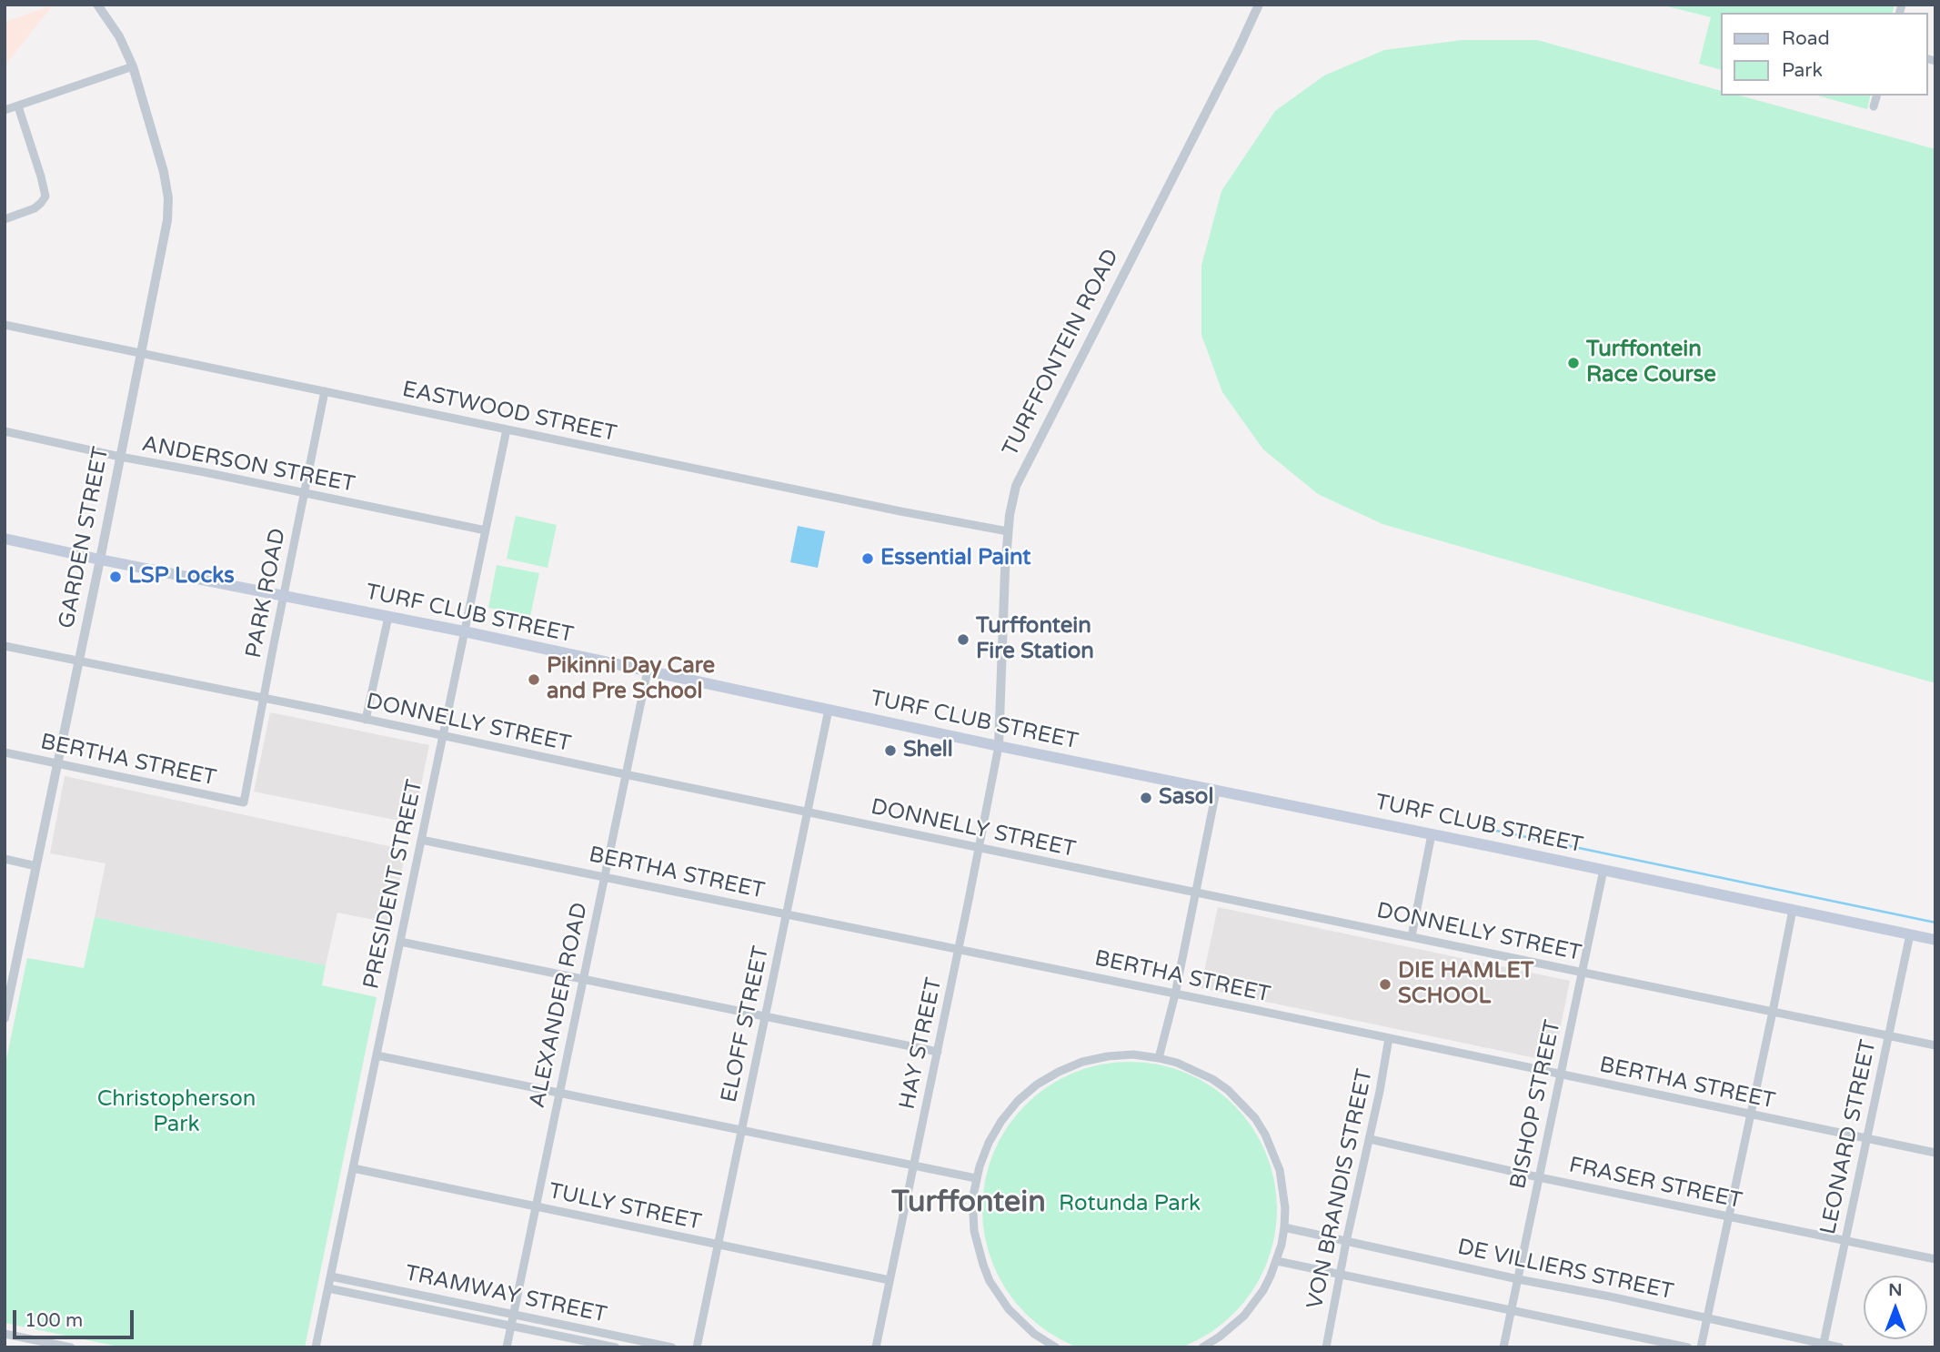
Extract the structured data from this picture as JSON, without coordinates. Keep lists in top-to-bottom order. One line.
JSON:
{"streets":{"main road":["TURF CLUB STREET"],"street":["TURFFONTEIN ROAD","EASTWOOD STREET","ANDERSON STREET","GARDEN STREET","PARK ROAD","DONNELLY STREET","BERTHA STREET","PRESIDENT STREET","ALEXANDER ROAD","ELOFF STREET","HAY STREET","BISHOP STREET","LEONARD STREET","FRASER STREET","VON BRANDIS STREET","TULLY STREET","DE VILLIERS STREET","TRAMWAY STREET"]},"crossings":[["TURFFONTEIN ROAD","EASTWOOD STREET"],["TURFFONTEIN ROAD","TURF CLUB STREET"],["TURFFONTEIN ROAD","HAY STREET"],["EASTWOOD STREET","GARDEN STREET"],["EASTWOOD STREET","PARK ROAD"],["EASTWOOD STREET","PRESIDENT STREET"],["ANDERSON STREET","GARDEN STREET"],["ANDERSON STREET","PARK ROAD"],["ANDERSON STREET","PRESIDENT STREET"],["GARDEN STREET","TURF CLUB STREET"],["GARDEN STREET","DONNELLY STREET"],["GARDEN STREET","BERTHA STREET"],["PARK ROAD","TURF CLUB STREET"],["PARK ROAD","DONNELLY STREET"],["PARK ROAD","BERTHA STREET"],["TURF CLUB STREET","PRESIDENT STREET"],["TURF CLUB STREET","ALEXANDER ROAD"],["TURF CLUB STREET","ELOFF STREET"],["TURF CLUB STREET","HAY STREET"],["TURF CLUB STREET","BISHOP STREET"],["TURF CLUB STREET","LEONARD STREET"],["DONNELLY STREET","PRESIDENT STREET"],["DONNELLY STREET","ALEXANDER ROAD"],["DONNELLY STREET","ELOFF STREET"],["DONNELLY STREET","HAY STREET"],["DONNELLY STREET","BISHOP STREET"],["DONNELLY STREET","LEONARD STREET"],["BERTHA STREET","PRESIDENT STREET"],["BERTHA STREET","ALEXANDER ROAD"],["BERTHA STREET","ELOFF STREET"],["BERTHA STREET","HAY STREET"],["BERTHA STREET","BISHOP STREET"],["BERTHA STREET","LEONARD STREET"],["BERTHA STREET","VON BRANDIS STREET"],["PRESIDENT STREET","TULLY STREET"],["PRESIDENT STREET","TRAMWAY STREET"],["ALEXANDER ROAD","TULLY STREET"],["ALEXANDER ROAD","TRAMWAY STREET"],["ELOFF STREET","TULLY STREET"],["HAY STREET","TULLY STREET"],["BISHOP STREET","FRASER STREET"],["BISHOP STREET","DE VILLIERS STREET"],["LEONARD STREET","FRASER STREET"],["LEONARD STREET","DE VILLIERS STREET"],["FRASER STREET","VON BRANDIS STREET"],["VON BRANDIS STREET","DE VILLIERS STREET"]],"districts":["Turffontein"],"parks":["Christopherson Park","Rotunda Park"],"places":["Turffontein Race Course","Essential Paint","LSP Locks","Turffontein Fire Station","Pikinni Day Care and Pre School","Shell","Sasol","DIE HAMLET SCHOOL"],"legend":["Road","Park"],"scale_bar":"100 m","north":"top"}
